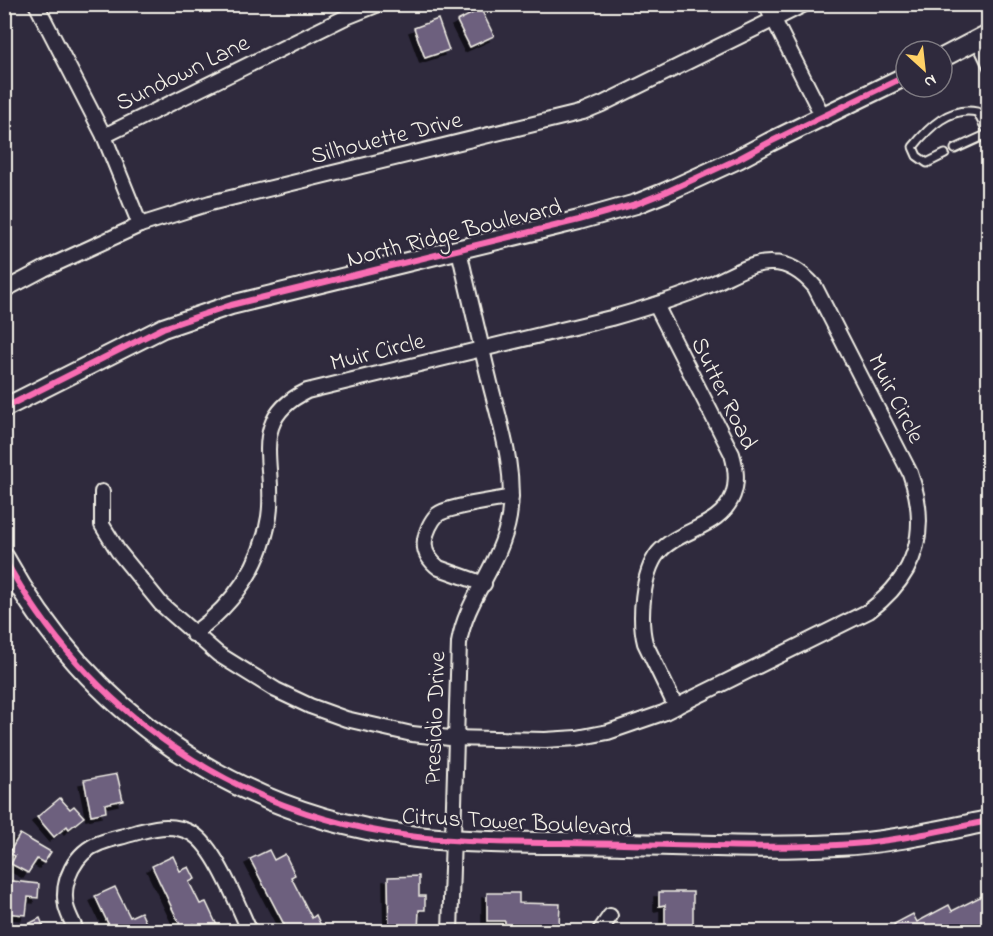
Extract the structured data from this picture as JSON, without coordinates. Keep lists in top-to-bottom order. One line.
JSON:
{"streets":{"main road":["Citrus Tower Boulevard"],"street":["Sundown Lane","Silhouette Drive","North Ridge Boulevard","Muir Circle","Sutter Road","Presidio Drive"]},"crossings":[["North Ridge Boulevard","Presidio Drive"],["Muir Circle","Sutter Road"],["Muir Circle","Presidio Drive"],["Presidio Drive","Citrus Tower Boulevard"]],"north":"bottom right"}
